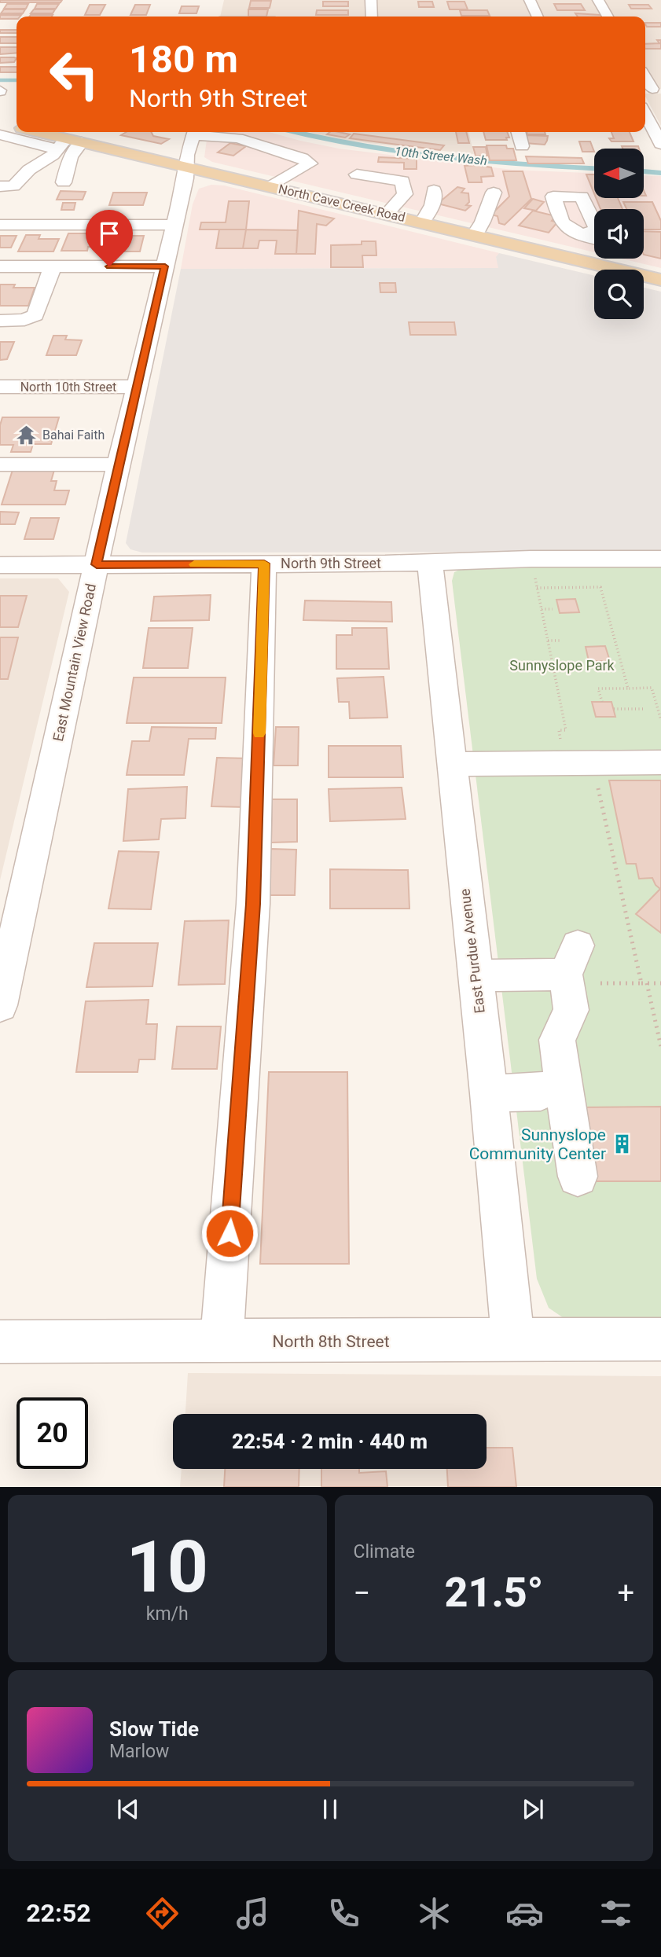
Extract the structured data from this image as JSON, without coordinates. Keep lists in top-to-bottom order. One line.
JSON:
{"streets":{"main road":["North Cave Creek Road"],"street":["North 10th Street","North 9th Street","East Mountain View Road","East Purdue Avenue","North 8th Street"]},"crossings":[["North Cave Creek Road","East Mountain View Road"],["North 10th Street","East Mountain View Road"],["North 9th Street","East Mountain View Road"],["North 9th Street","East Purdue Avenue"],["East Purdue Avenue","North 8th Street"]],"water":["10th Street Wash"],"parks":["Sunnyslope Park"],"places":{"temple":["Bahai Faith"],"building":["Sunnyslope Community Center"]},"north":"left","page":{"turn":["180 m","North 9th Street"],"limit":"20","trip":"22:54 · 2 min · 440 m","tile":[["10","km/h"],"Climate"],"heat":["−","21.5°","+"],"song":["Slow Tide","Marlow"],"tabs":"22:52"}}
